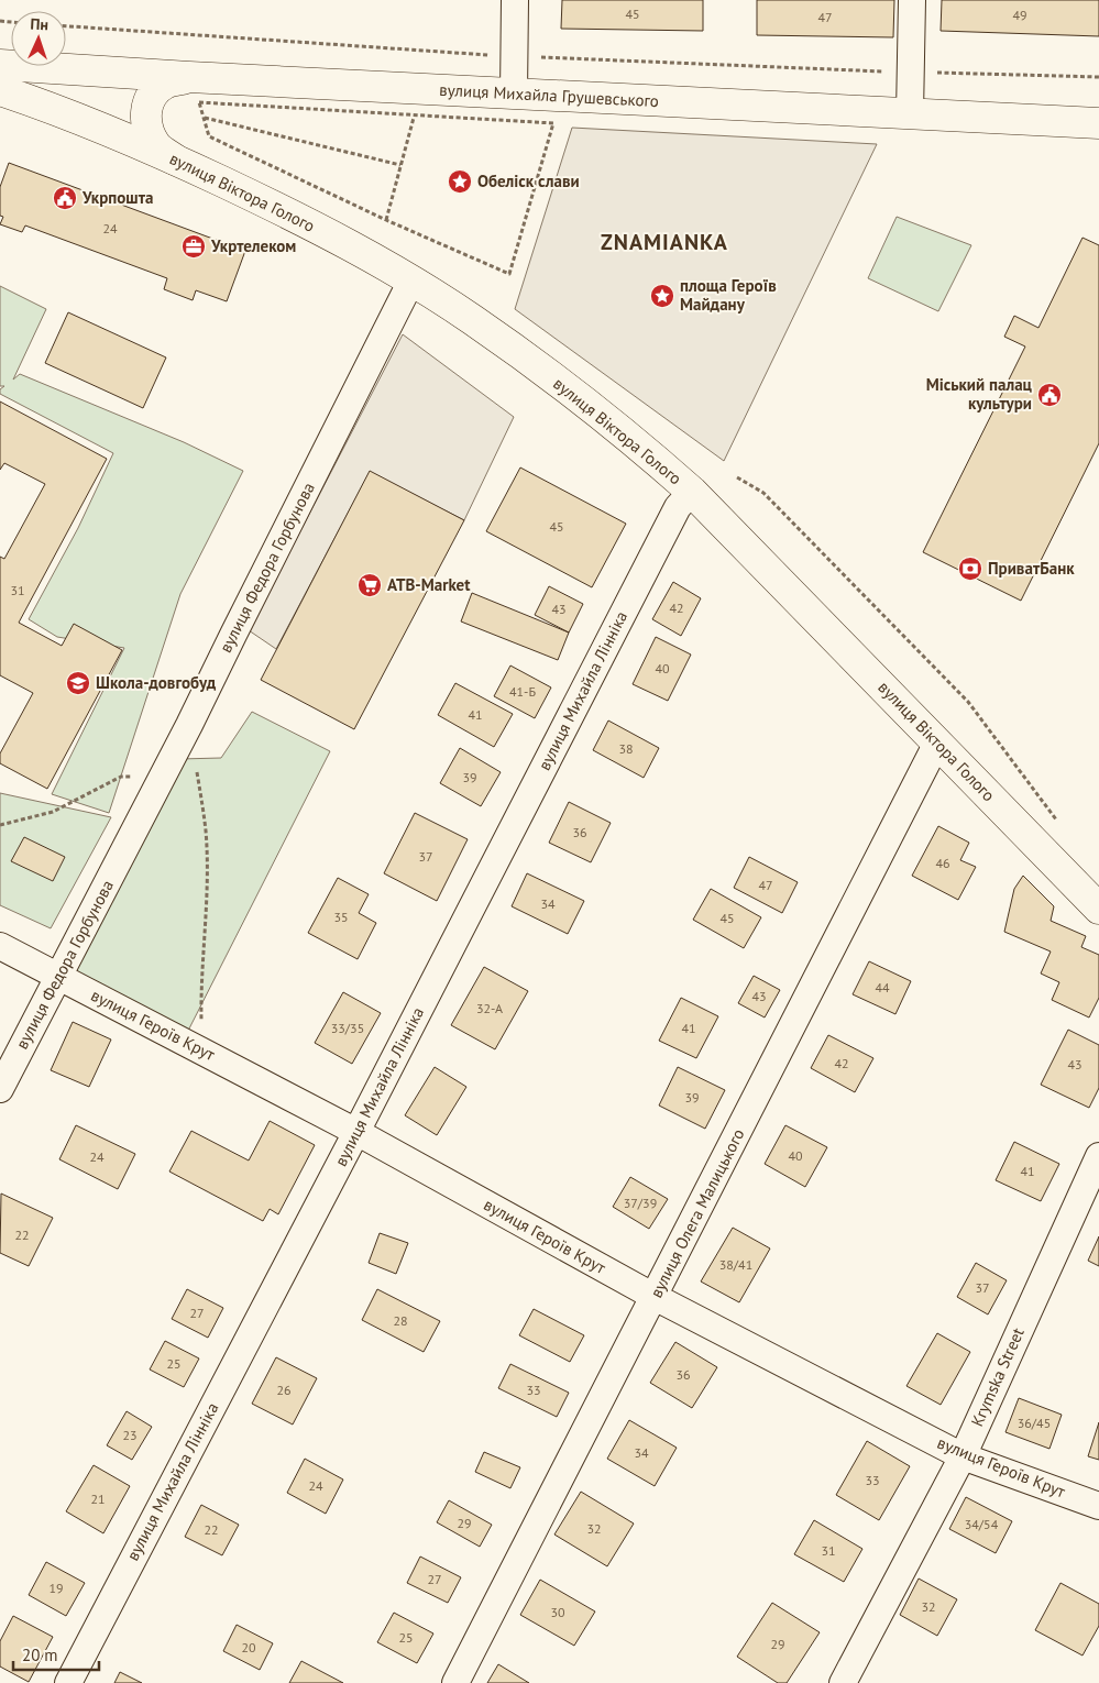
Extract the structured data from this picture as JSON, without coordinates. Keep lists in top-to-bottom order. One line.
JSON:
{"streets":{"main road":["вулиця Михайла Грушевського","вулиця Віктора Голого"],"street":["вулиця Федора Горбунова","вулиця Михайла Лінніка","вулиця Героїв Крут","вулиця Олега Малицького","Krymska Street"]},"crossings":[["вулиця Віктора Голого","вулиця Федора Горбунова"],["вулиця Віктора Голого","вулиця Михайла Лінніка"],["вулиця Віктора Голого","вулиця Олега Малицького"],["вулиця Федора Горбунова","вулиця Героїв Крут"],["вулиця Михайла Лінніка","вулиця Героїв Крут"],["вулиця Героїв Крут","вулиця Олега Малицького"],["вулиця Героїв Крут","Krymska Street"]],"districts":["ZNAMIANKA"],"places":{"place":["Обеліск слави","площа Героїв Майдану"],"public building":["Укрпошта","Міський палац культури"],"office":["Укртелеком"],"bank":["ПриватБанк"],"supermarket":["ATB-Market"],"school or university":["Школа-довгобуд"]},"house_numbers":["45","49","47","24","45","31","42","43","40","41-Б","41","38","39","36","37","46","47","34","35","45","44","43","32-А","33/35","41","42","43","39","40","24","41","37/39","22","38/41","37","27","28","25","36","26","33","36/45","23","34","33","24","21","29","34/54","32","22","31","27","19","32","30","25","29","20"],"scale_bar":"20 m","north":"top"}
